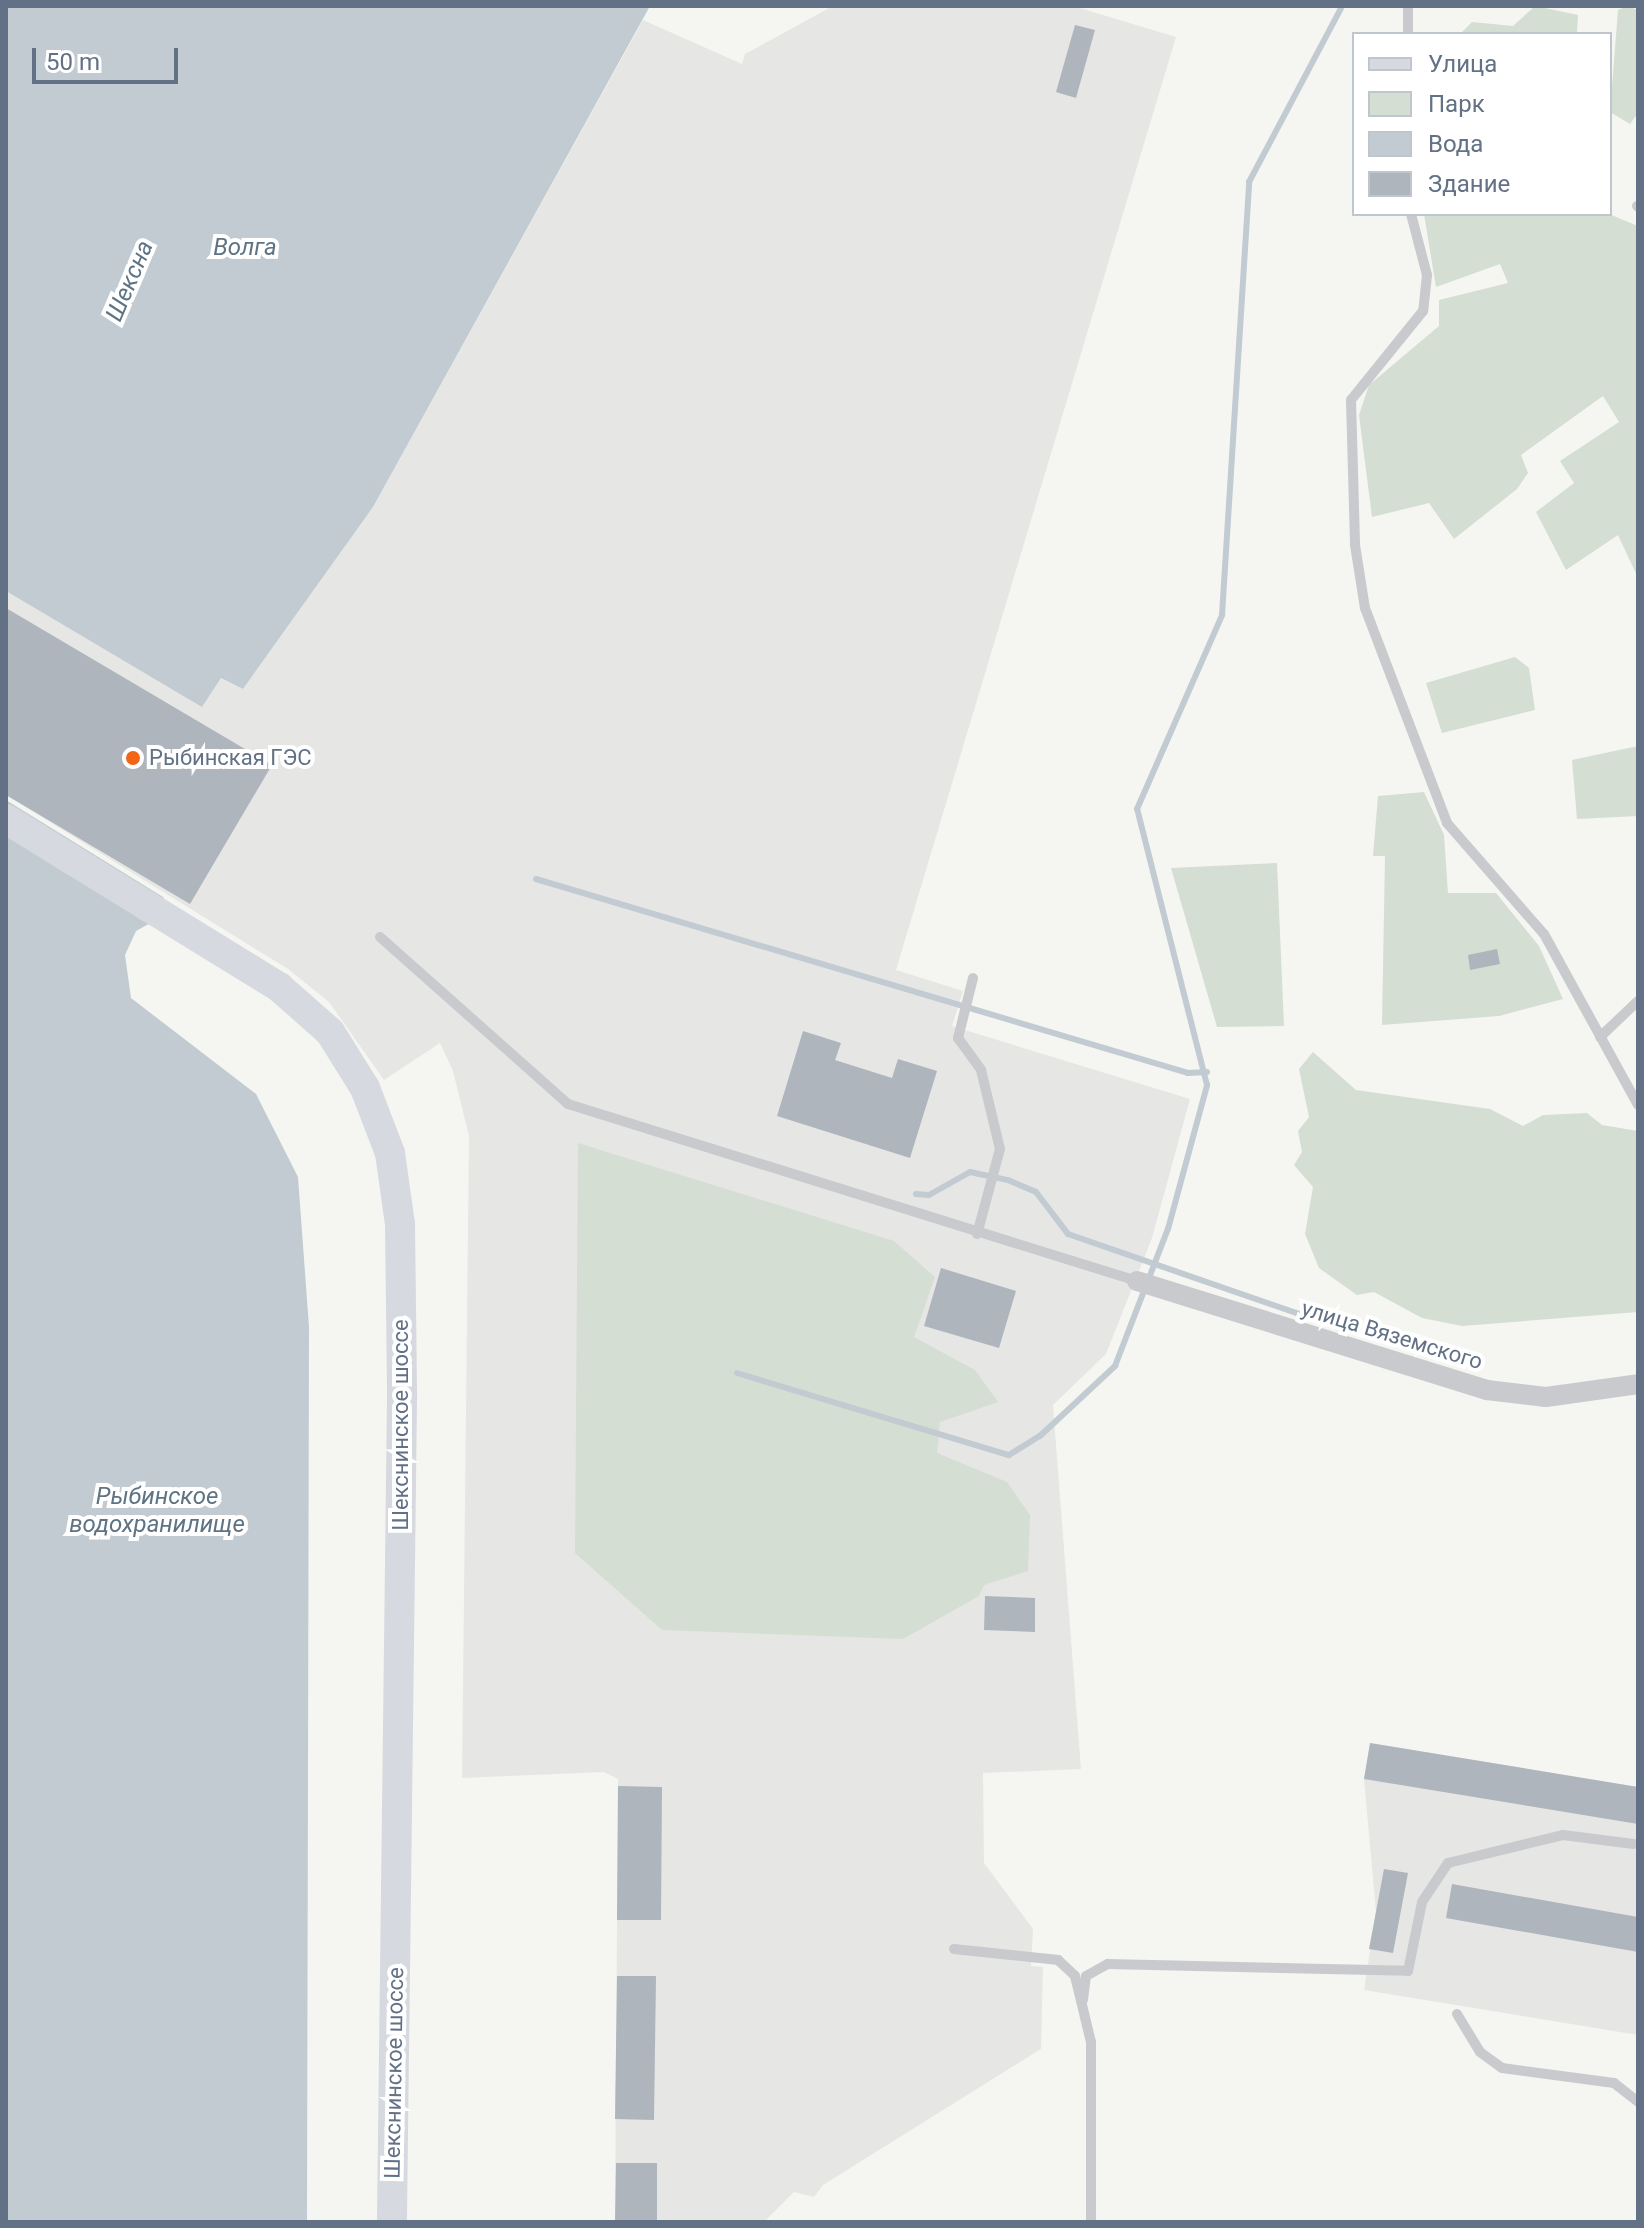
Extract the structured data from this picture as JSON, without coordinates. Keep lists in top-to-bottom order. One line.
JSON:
{"streets":{"main road":["Шекснинское шоссе"],"street":["улица Вяземского"]},"water":["Волга","Шексна","Рыбинское водохранилище"],"places":["Рыбинская ГЭС"],"legend":["Улица","Парк","Вода","Здание"],"scale_bar":"50 m"}
